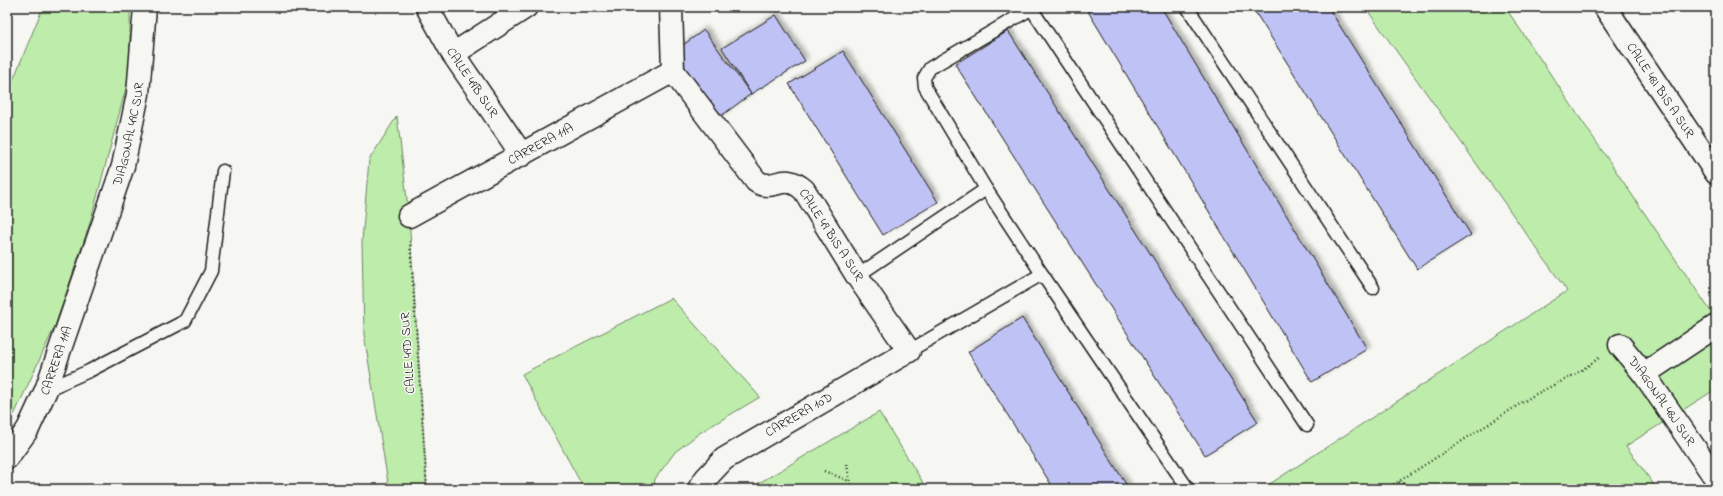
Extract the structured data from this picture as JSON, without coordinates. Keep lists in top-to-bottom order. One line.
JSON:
{"streets":{"street":["CALLE 49B SUR","CALLE 48I BIS A SUR","DIAGONAL 49C SUR","CARRERA 11A","CALLE 49 BIS A SUR","DIAGONAL 48J SUR","CARRERA 10D"],"path":["CALLE 49D SUR"]},"crossings":[["CALLE 49B SUR","CARRERA 11A"],["DIAGONAL 49C SUR","CARRERA 11A"],["CARRERA 11A","CALLE 49 BIS A SUR"],["CARRERA 11A","CALLE 49D SUR"],["CALLE 49 BIS A SUR","CARRERA 10D"]]}
